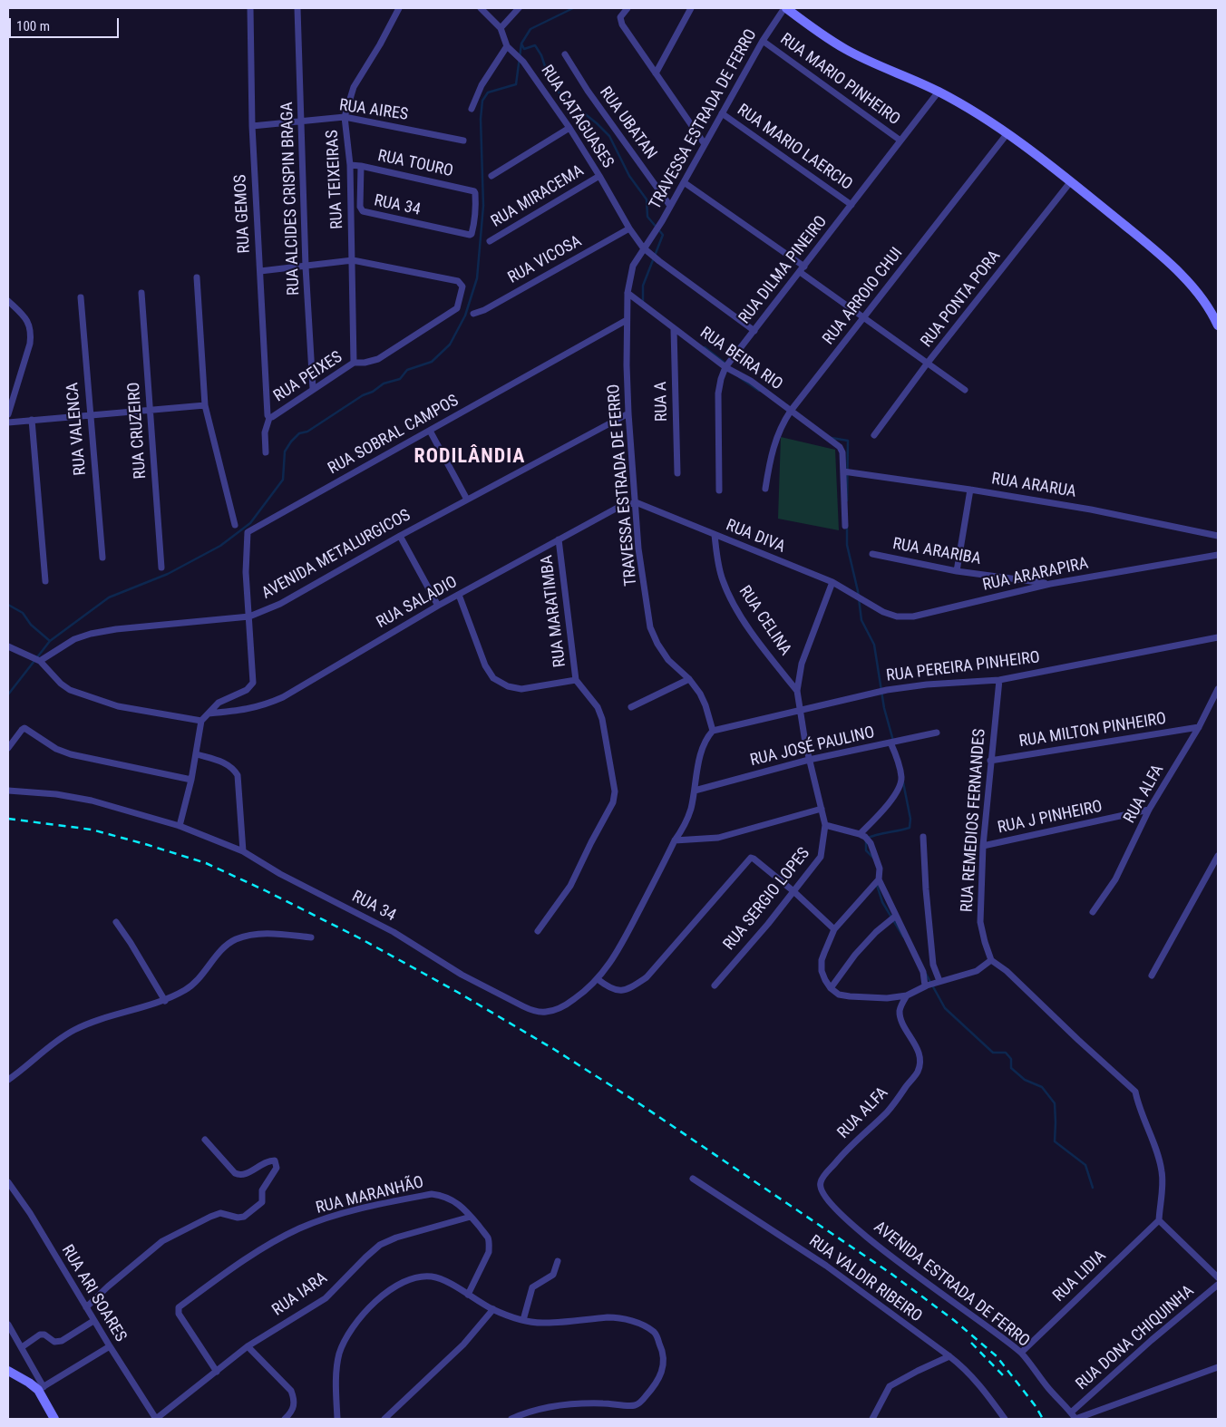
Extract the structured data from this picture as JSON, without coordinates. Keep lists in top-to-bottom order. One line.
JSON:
{"streets":{"street":["RUA MARIO PINHEIRO","RUA AIRES","RUA CATAGUASES","TRAVESSA ESTRADA DE FERRO","RUA UBATAN","RUA MARIO LAERCIO","RUA TOURO","RUA TEIXEIRAS","RUA MIRACEMA","RUA ALCIDES CRISPIN BRAGA","RUA 34","RUA GEMOS","RUA VICOSA","RUA DILMA PINEIRO","RUA ARROIO CHUI","RUA PONTA PORA","RUA BEIRA RIO","RUA PEIXES","RUA A","RUA VALENCA","RUA CRUZEIRO","RUA SOBRAL CAMPOS","RUA ARARUA","RUA DIVA","RUA ARARIBA","AVENIDA METALURGICOS","RUA ARARAPIRA","RUA SALADIO","RUA MARATIMBA","RUA CELINA","RUA PEREIRA PINHEIRO","RUA MILTON PINHEIRO","RUA JOSÉ PAULINO","RUA ALFA","RUA J PINHEIRO","RUA REMEDIOS FERNANDES","RUA SERGIO LOPES","RUA MARANHÃO","RUA LIDIA","RUA VALDIR RIBEIRO","AVENIDA ESTRADA DE FERRO","RUA ARI SOARES","RUA IARA","RUA DONA CHIQUINHA"]},"crossings":[["RUA MARIO PINHEIRO","TRAVESSA ESTRADA DE FERRO"],["RUA MARIO PINHEIRO","RUA DILMA PINEIRO"],["RUA AIRES","RUA TEIXEIRAS"],["RUA AIRES","RUA ALCIDES CRISPIN BRAGA"],["RUA AIRES","RUA GEMOS"],["RUA CATAGUASES","TRAVESSA ESTRADA DE FERRO"],["RUA CATAGUASES","RUA MIRACEMA"],["RUA CATAGUASES","RUA VICOSA"],["RUA CATAGUASES","RUA DILMA PINEIRO"],["TRAVESSA ESTRADA DE FERRO","RUA UBATAN"],["TRAVESSA ESTRADA DE FERRO","RUA MARIO LAERCIO"],["TRAVESSA ESTRADA DE FERRO","RUA BEIRA RIO"],["TRAVESSA ESTRADA DE FERRO","RUA SOBRAL CAMPOS"],["TRAVESSA ESTRADA DE FERRO","RUA DIVA"],["TRAVESSA ESTRADA DE FERRO","AVENIDA METALURGICOS"],["TRAVESSA ESTRADA DE FERRO","RUA SALADIO"],["TRAVESSA ESTRADA DE FERRO","RUA PEREIRA PINHEIRO"],["RUA MARIO LAERCIO","RUA DILMA PINEIRO"],["RUA TOURO","RUA TEIXEIRAS"],["RUA TOURO","RUA 34"],["RUA TEIXEIRAS","RUA PEIXES"],["RUA ALCIDES CRISPIN BRAGA","RUA PEIXES"],["RUA GEMOS","RUA PEIXES"],["RUA DILMA PINEIRO","RUA BEIRA RIO"],["RUA ARROIO CHUI","RUA BEIRA RIO"],["RUA BEIRA RIO","RUA A"],["RUA BEIRA RIO","RUA ARARUA"],["RUA SOBRAL CAMPOS","AVENIDA METALURGICOS"],["RUA DIVA","RUA ARARAPIRA"],["RUA DIVA","RUA SALADIO"],["RUA DIVA","RUA CELINA"],["RUA DIVA","RUA SERGIO LOPES"],["RUA ARARIBA","RUA ARARAPIRA"],["RUA SALADIO","RUA MARATIMBA"],["RUA CELINA","RUA SERGIO LOPES"],["RUA PEREIRA PINHEIRO","RUA REMEDIOS FERNANDES"],["RUA PEREIRA PINHEIRO","RUA SERGIO LOPES"],["RUA MILTON PINHEIRO","RUA ALFA"],["RUA MILTON PINHEIRO","RUA REMEDIOS FERNANDES"],["RUA JOSÉ PAULINO","RUA SERGIO LOPES"],["RUA ALFA","RUA J PINHEIRO"],["RUA ALFA","AVENIDA ESTRADA DE FERRO"],["RUA J PINHEIRO","RUA REMEDIOS FERNANDES"],["RUA MARANHÃO","RUA IARA"],["RUA LIDIA","AVENIDA ESTRADA DE FERRO"],["AVENIDA ESTRADA DE FERRO","RUA DONA CHIQUINHA"],["RUA ARI SOARES","RUA IARA"]],"districts":["RODILÂNDIA"],"scale_bar":"100 m"}
